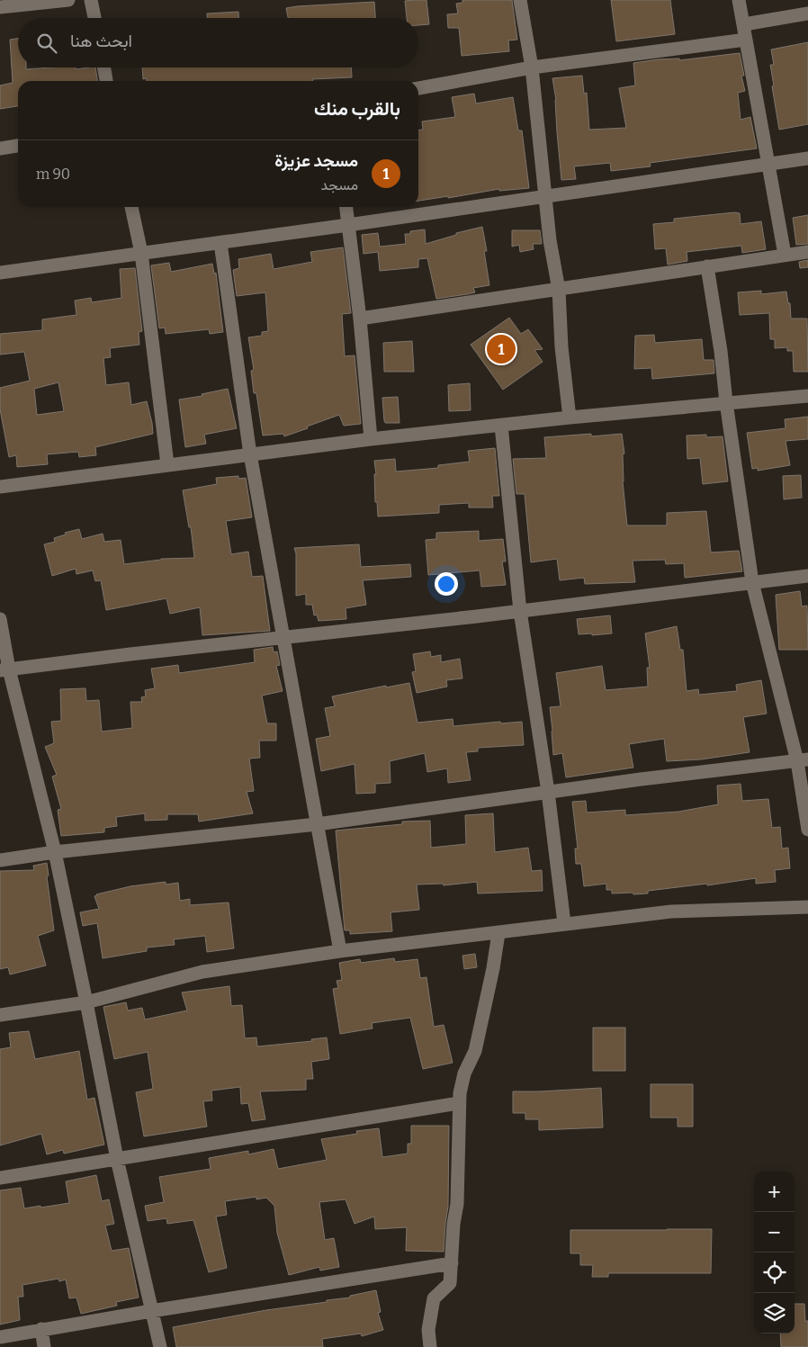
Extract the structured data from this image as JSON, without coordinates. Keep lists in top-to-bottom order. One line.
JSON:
{"page":{"search":"ابحث هنا","heading":"بالقرب منك","list":[{"mark":"1","name":"مسجد عزيزة","note":"مسجد","value":"90 m"}],"pins":"1","map_buttons":["+","−"]}}
